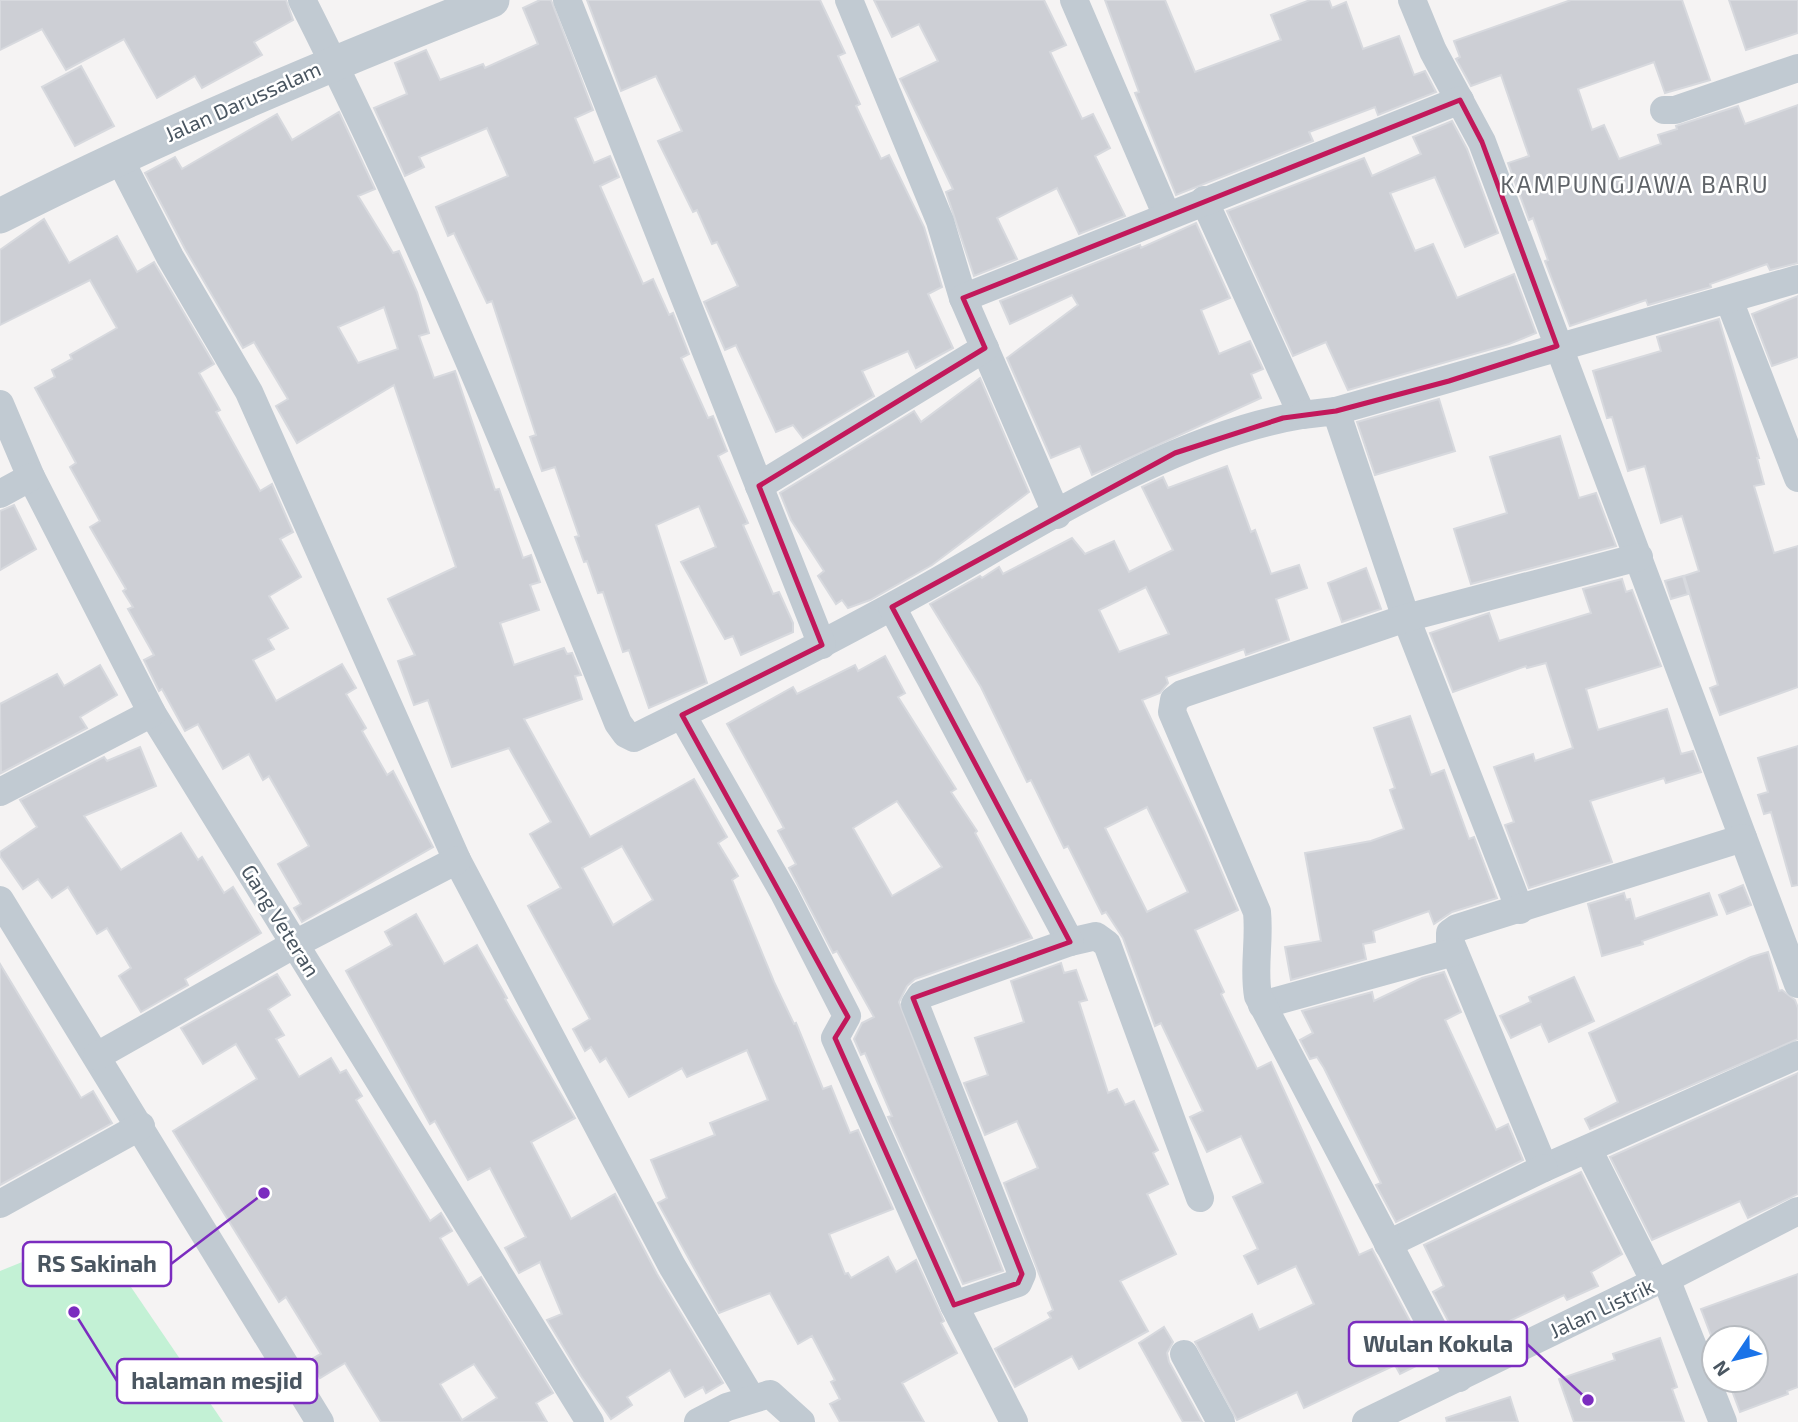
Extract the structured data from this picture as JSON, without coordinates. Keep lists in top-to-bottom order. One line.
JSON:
{"streets":{"street":["Jalan Darussalam","Gang Veteran","Jalan Listrik"]},"districts":["KAMPUNGJAWA BARU"],"places":["RS Sakinah","halaman mesjid","Wulan Kokula"],"north":"bottom left"}
